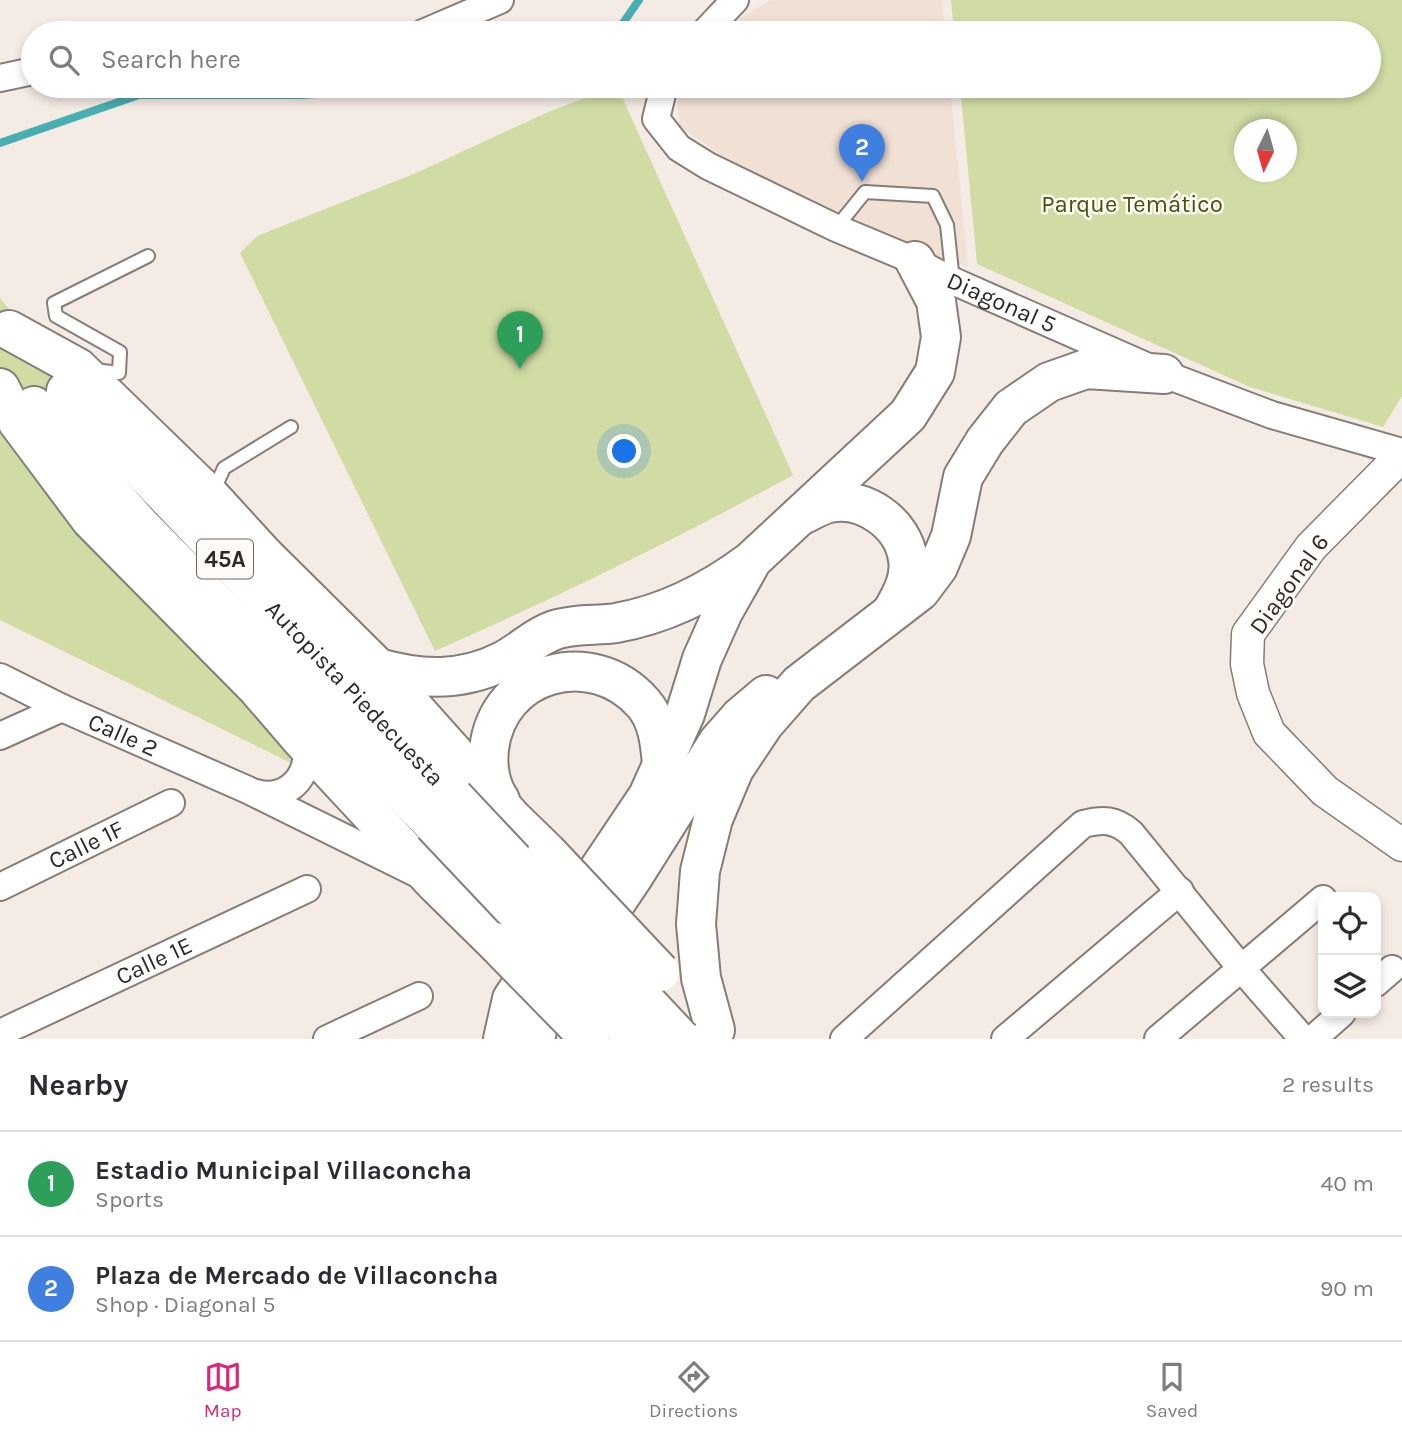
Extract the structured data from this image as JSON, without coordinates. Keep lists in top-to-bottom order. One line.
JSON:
{"streets":{"highway":["45A","Autopista Piedecuesta"],"street":["Diagonal 5","Diagonal 6","Calle 2","Calle 1F","Calle 1E"]},"crossings":[["Diagonal 5","Diagonal 6"]],"parks":["Parque Temático"],"north":"bottom","page":{"search":"Search here","pins":["2","1"],"heading":["Nearby","2 results"],"list":[{"mark":"1","name":"Estadio Municipal Villaconcha","note":"Sports","value":"40 m"},{"mark":"2","name":"Plaza de Mercado de Villaconcha","note":"Shop · Diagonal 5","value":"90 m"}],"nav":["Map","Directions","Saved"]}}
